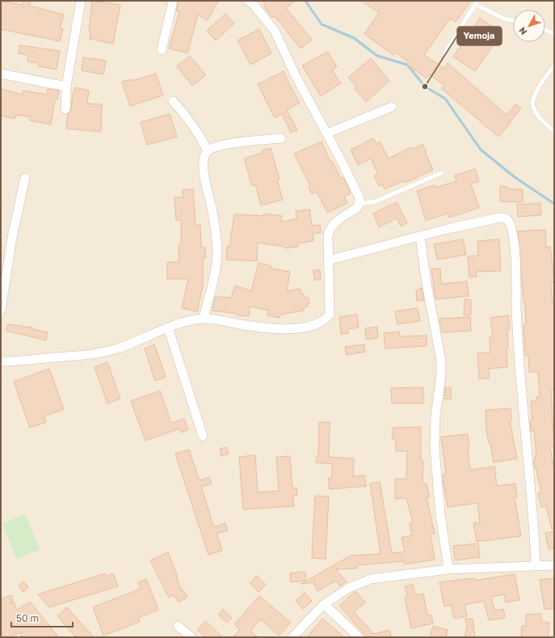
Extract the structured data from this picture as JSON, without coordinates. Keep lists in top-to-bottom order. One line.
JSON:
{"places":["Yemoja"],"scale_bar":"50 m","north":"bottom left"}
